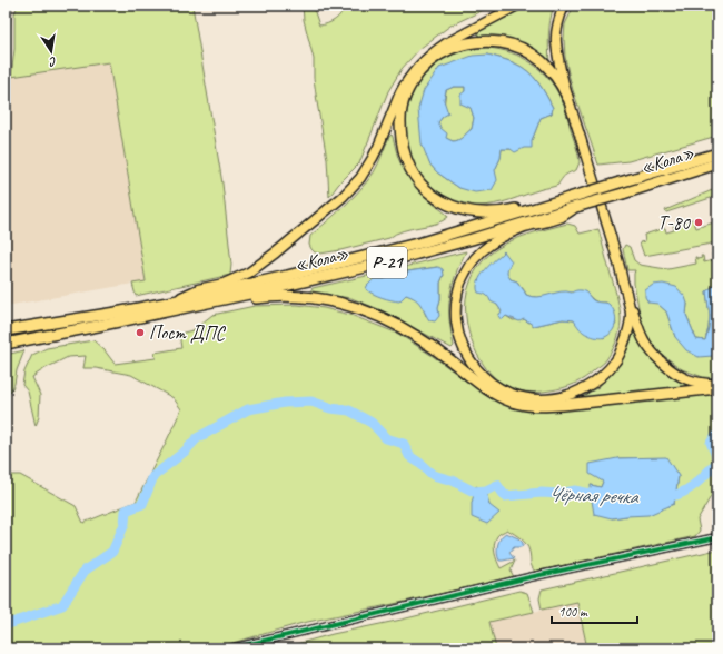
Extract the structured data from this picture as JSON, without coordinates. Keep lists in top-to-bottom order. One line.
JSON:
{"streets":{"highway":["«Кола»","Р-21"]},"water":["Чёрная речка"],"places":["Т-80","Пост ДПС"],"scale_bar":"100 m","north":"bottom"}
